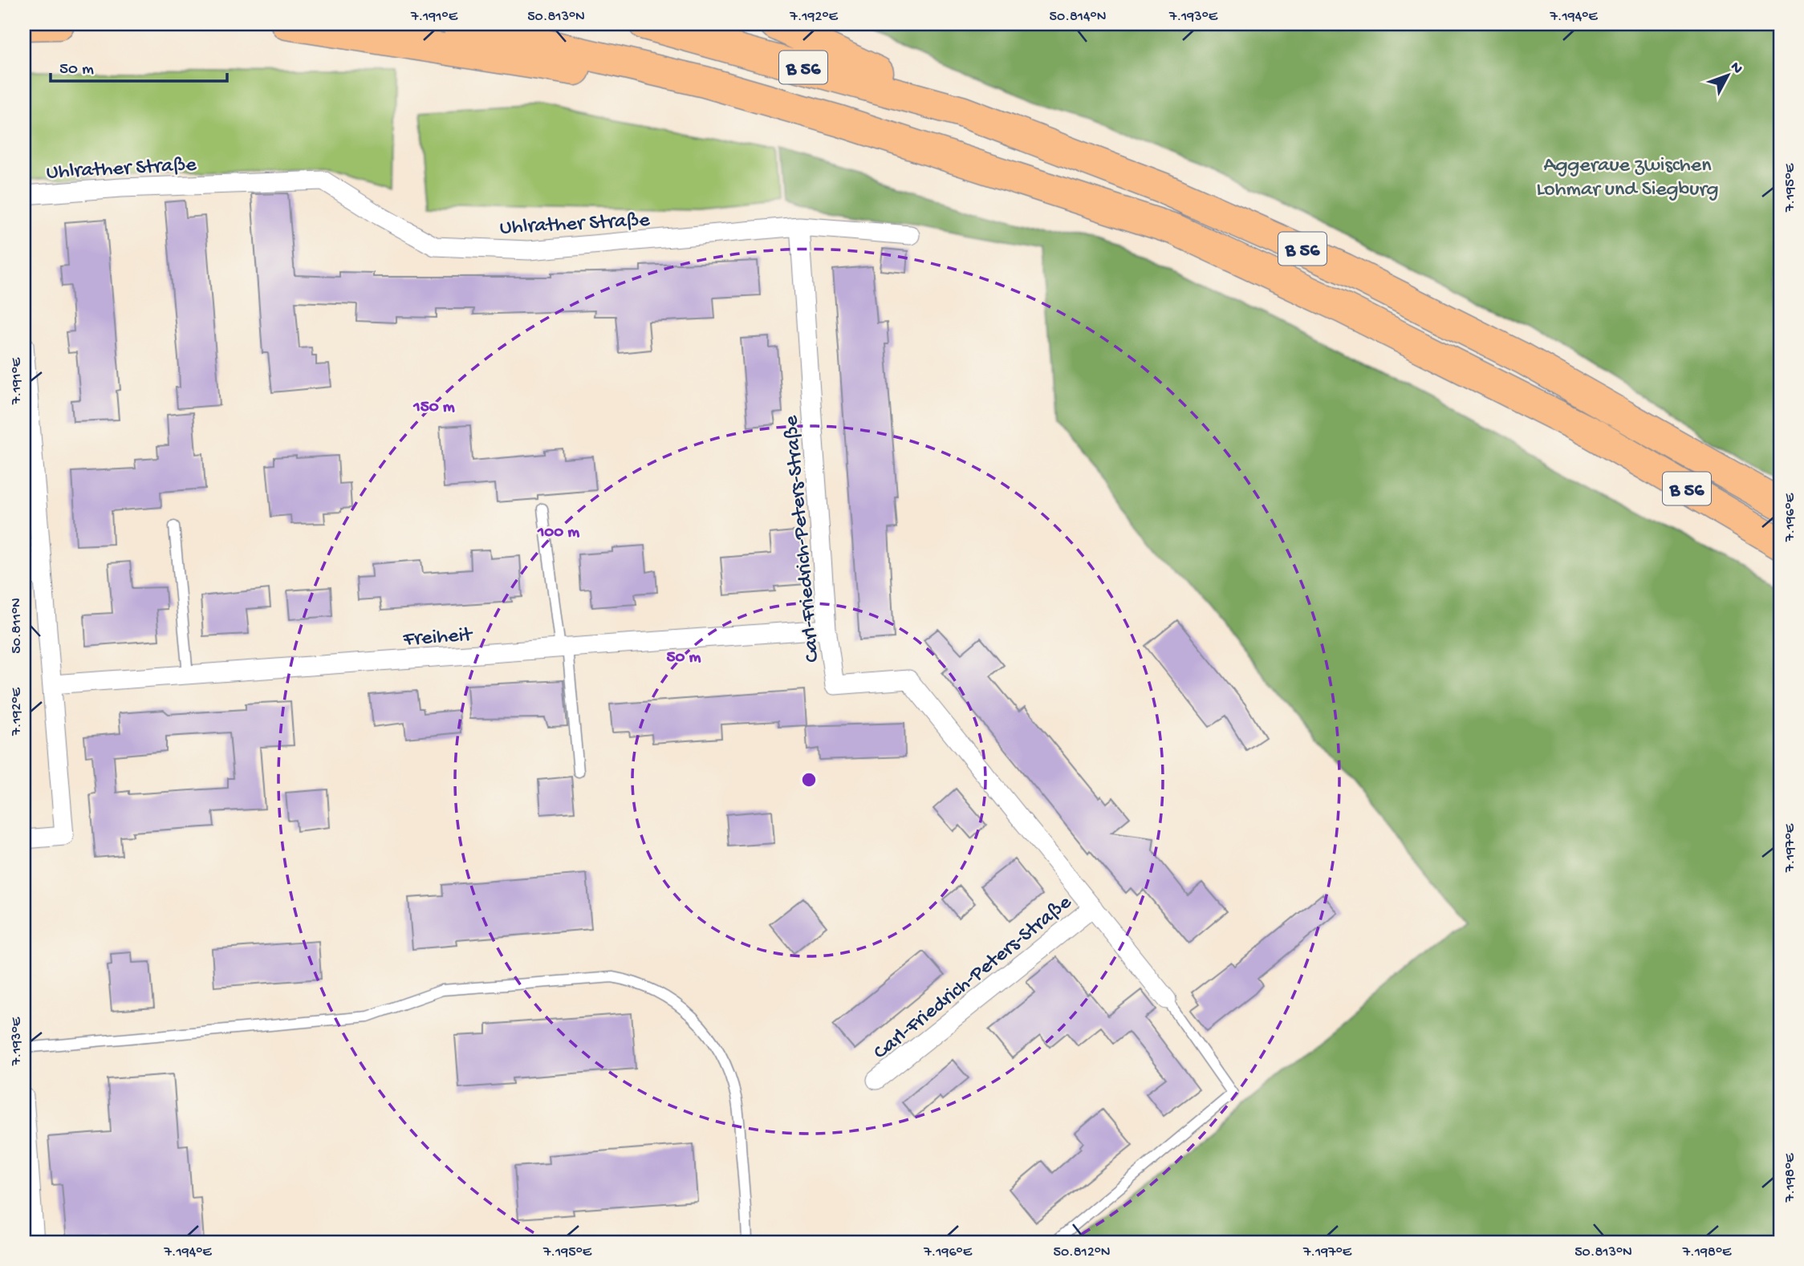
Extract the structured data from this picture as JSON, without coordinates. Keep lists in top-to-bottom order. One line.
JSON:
{"streets":{"highway":["B 56"],"street":["Uhlrather Straße","Carl-Friedrich-Peters-Straße","Freiheit"]},"crossings":[["Uhlrather Straße","Carl-Friedrich-Peters-Straße"],["Carl-Friedrich-Peters-Straße","Freiheit"]],"parks":["Aggeraue zwischen Lohmar und Siegburg"],"scale_bar":"50 m","north":"top right","coordinates":["7.191°E","50.813°N","7.192°E","50.814°N","7.193°E","7.194°E","7.195°E","7.196°E","50.811°N","7.197°E","7.198°E","50.812°N"],"rings":["150 m","100 m","50 m"]}
